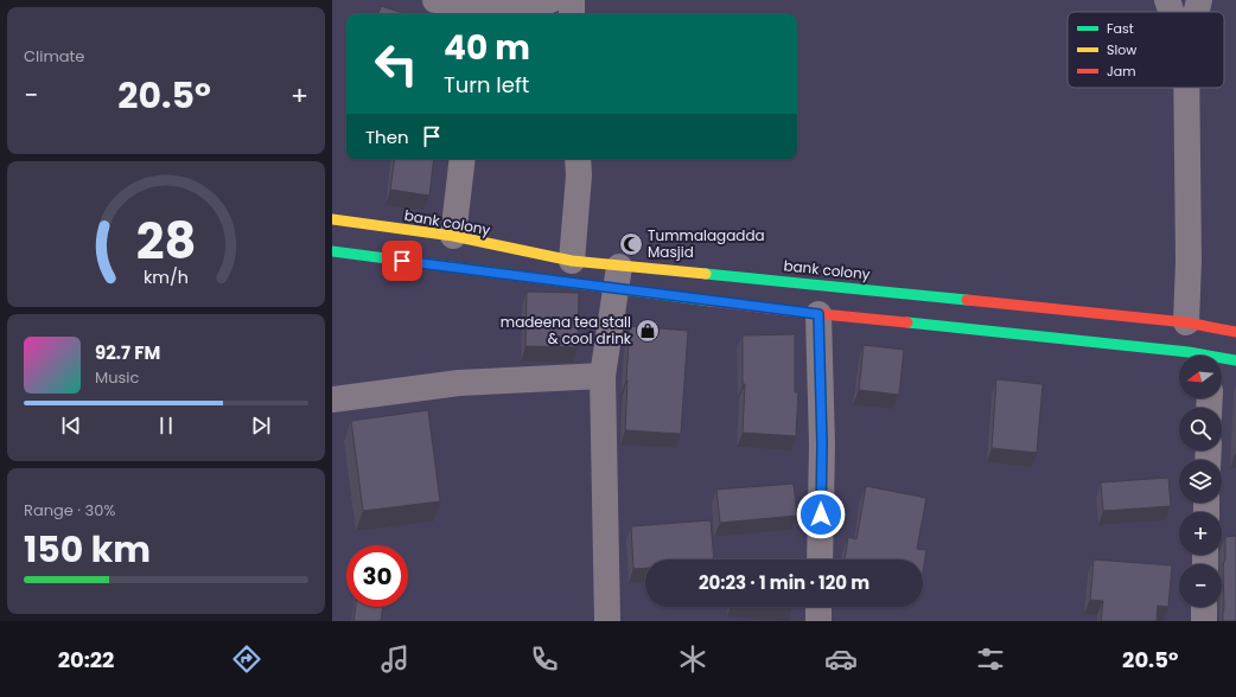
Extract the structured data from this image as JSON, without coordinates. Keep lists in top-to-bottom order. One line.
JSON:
{"streets":{"main road":["bank colony"]},"places":{"mosque":["Tummalagadda Masjid"],"shop":["madeena tea stall & cool drink"]},"legend":["Fast","Slow","Jam"],"north":"left","page":{"tile":["Climate",["Range · 30%","150 km"]],"turn":["40 m","Turn left"],"heat":["−","20.5°","+"],"then":"Then","song":["92.7 FM","Music"],"map_buttons":["+","−"],"limit":"30","trip":"20:23 · 1 min · 120 m","tabs":["20:22","20.5°"],"gauge":["28","km/h"]}}
